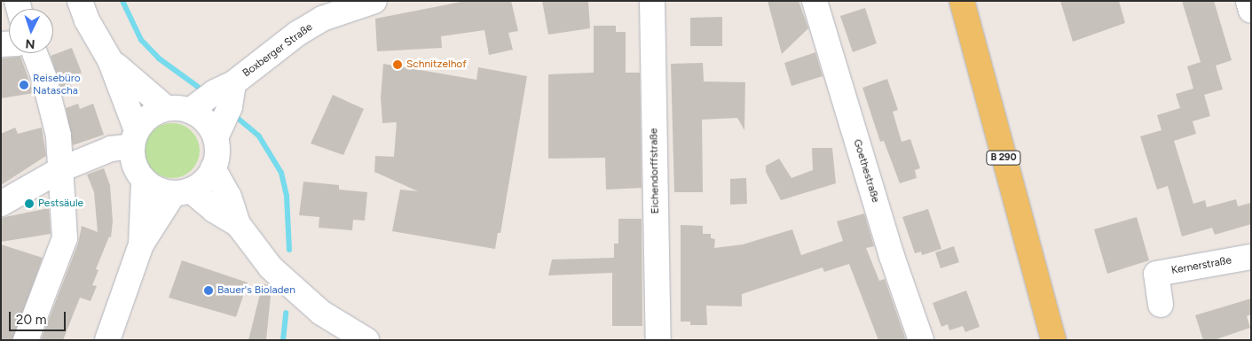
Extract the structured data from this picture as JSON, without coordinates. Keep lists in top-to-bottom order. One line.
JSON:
{"streets":{"main road":["B 290"],"street":["Boxberger Straße","Eichendorffstraße","Goethestraße","Kernerstraße"]},"places":["Schnitzelhof","Reisebüro Natascha","Pestsäule","Bauer's Bioladen"],"scale_bar":"20 m","north":"bottom"}
